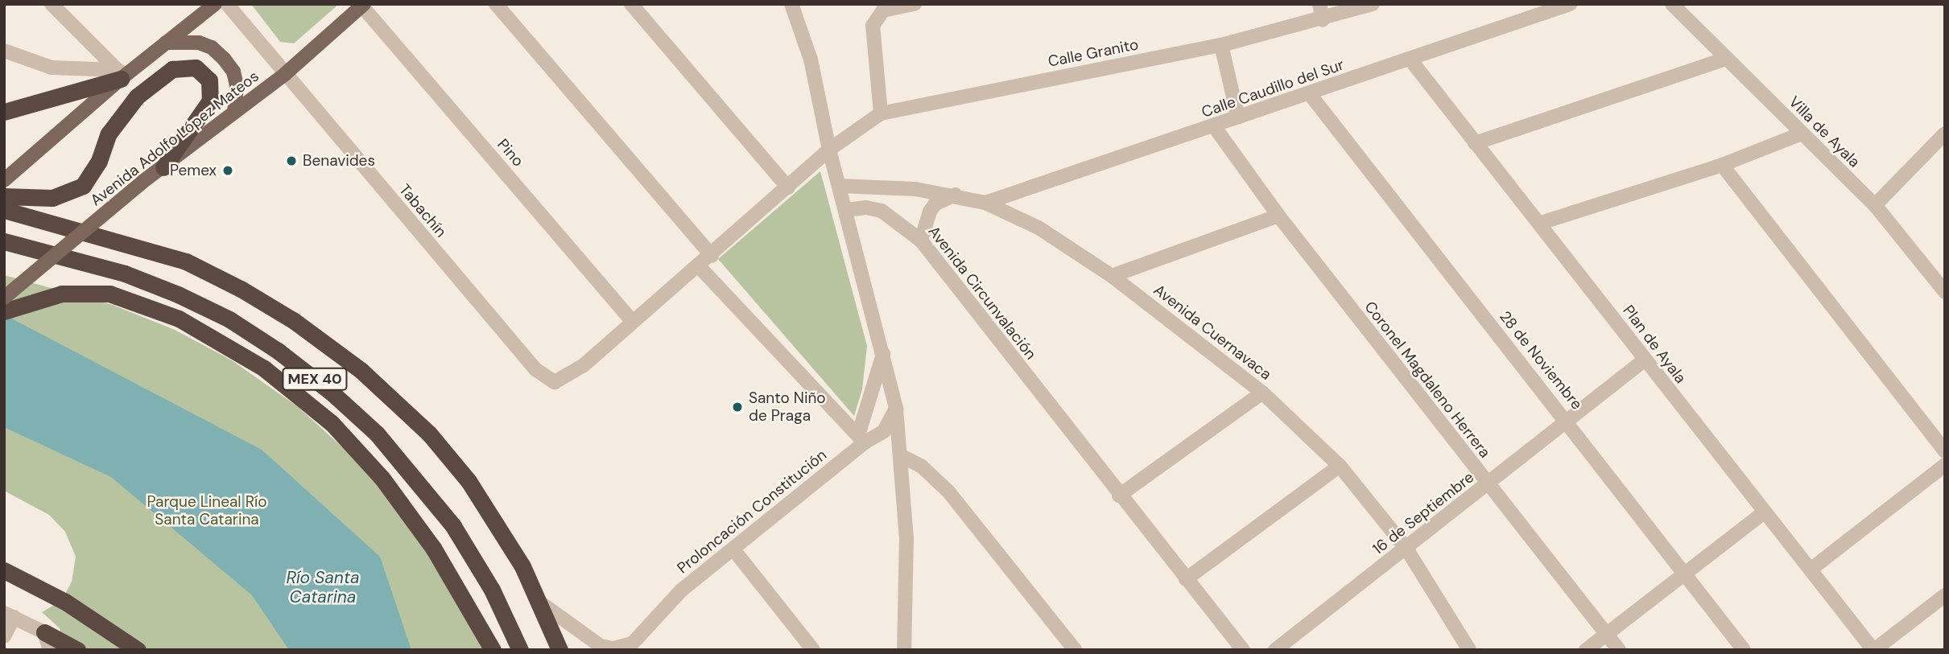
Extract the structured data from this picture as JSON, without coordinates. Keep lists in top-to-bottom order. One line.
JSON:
{"streets":{"highway":["MEX 40"],"main road":["Avenida Adolfo López Mateos"],"street":["Calle Granito","Calle Caudillo del Sur","Villa de Ayala","Pino","Tabachín","Avenida Circunvalación","Avenida Cuernavaca","Plan de Ayala","28 de Noviembre","Coronel Magdaleno Herrera","Proloncación Constitución","16 de Septiembre"]},"crossings":[["Calle Granito","Pino"],["Calle Granito","Tabachín"],["Calle Caudillo del Sur","Avenida Cuernavaca"],["Calle Caudillo del Sur","Plan de Ayala"],["Calle Caudillo del Sur","28 de Noviembre"],["Calle Caudillo del Sur","Coronel Magdaleno Herrera"],["Avenida Adolfo López Mateos","Pino"],["Avenida Adolfo López Mateos","Tabachín"],["Avenida Cuernavaca","16 de Septiembre"],["Plan de Ayala","16 de Septiembre"],["28 de Noviembre","16 de Septiembre"],["MEX 40","Proloncación Constitución"],["Coronel Magdaleno Herrera","16 de Septiembre"]],"water":["Río Santa Catarina"],"parks":["Parque Lineal Río Santa Catarina"],"places":["Benavides","Pemex","Santo Niño de Praga"]}
